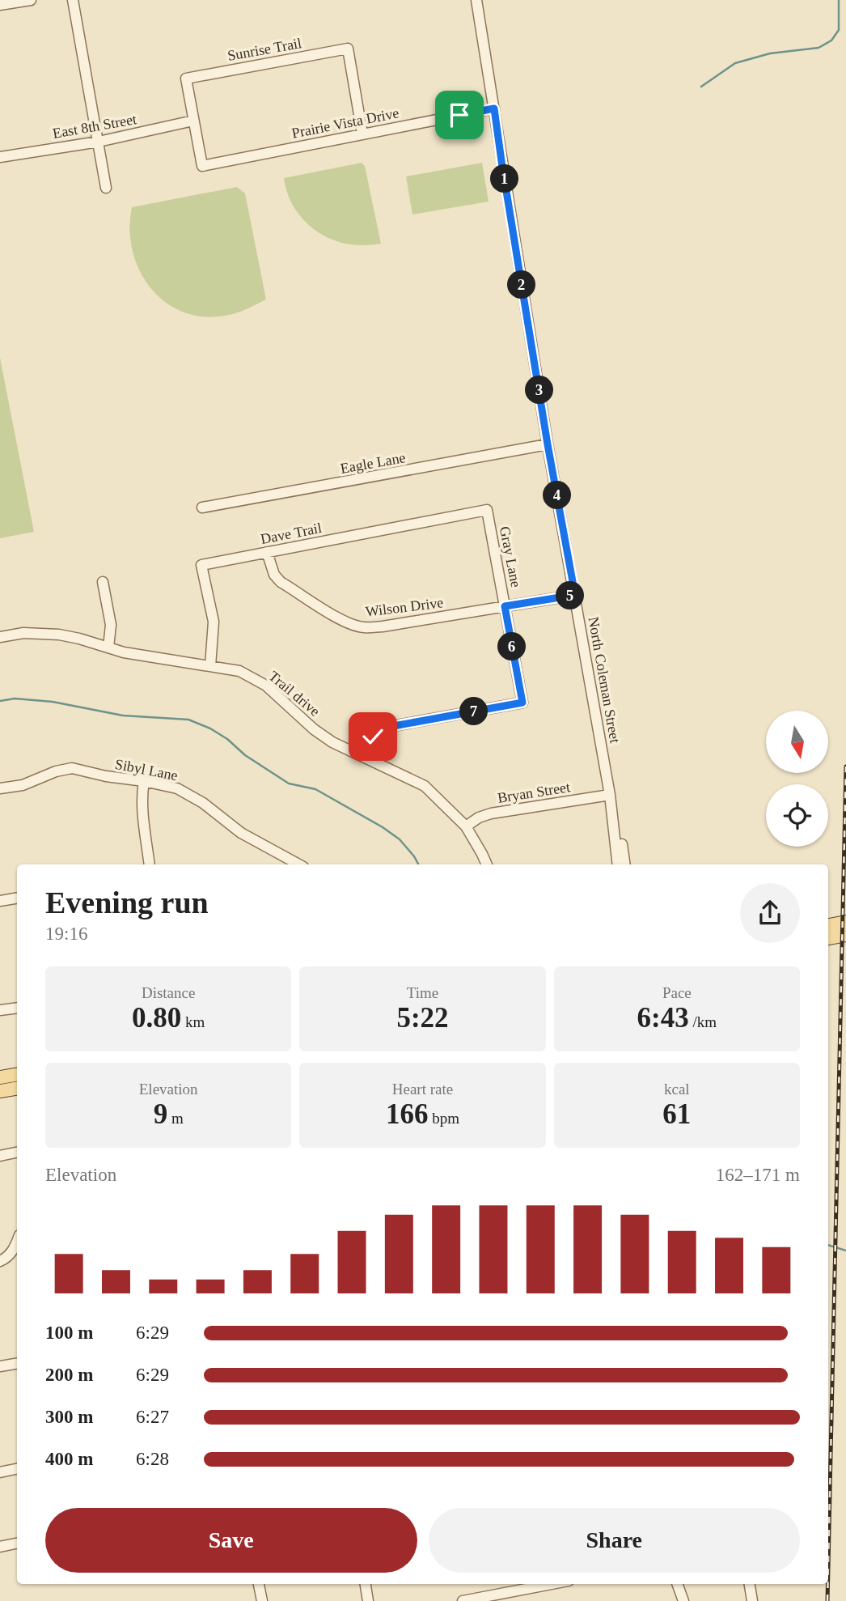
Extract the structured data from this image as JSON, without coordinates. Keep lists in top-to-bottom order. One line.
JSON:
{"streets":{"street":["Sunrise Trail","Prairie Vista Drive","East 8th Street","Eagle Lane","Dave Trail","Gray Lane","Wilson Drive","North Coleman Street","Trail drive","Sibyl Lane","Bryan Street"]},"crossings":[["Sunrise Trail","Prairie Vista Drive"],["Sunrise Trail","East 8th Street"],["Prairie Vista Drive","East 8th Street"],["Prairie Vista Drive","North Coleman Street"],["Eagle Lane","North Coleman Street"],["Dave Trail","Gray Lane"],["Dave Trail","Wilson Drive"],["Dave Trail","Trail drive"],["Gray Lane","Wilson Drive"],["Gray Lane","Trail drive"],["Wilson Drive","North Coleman Street"],["North Coleman Street","Bryan Street"],["Trail drive","Bryan Street"]],"north":"bottom","page":{"pins":["1","2","3","4","5","6","7"],"heading":["Evening run","19:16"],"stats":[["Distance","0.80 km"],["Time","5:22"],["Pace","6:43 /km"],["Elevation","9 m"],["Heart rate","166 bpm"],["kcal","61"]],"chart":["Elevation","162–171 m"],"list":[{"name":"100 m","note":"6:29"},{"name":"200 m","note":"6:29"},{"name":"300 m","note":"6:27"},{"name":"400 m","note":"6:28"}],"buttons":["Save","Share"]}}
